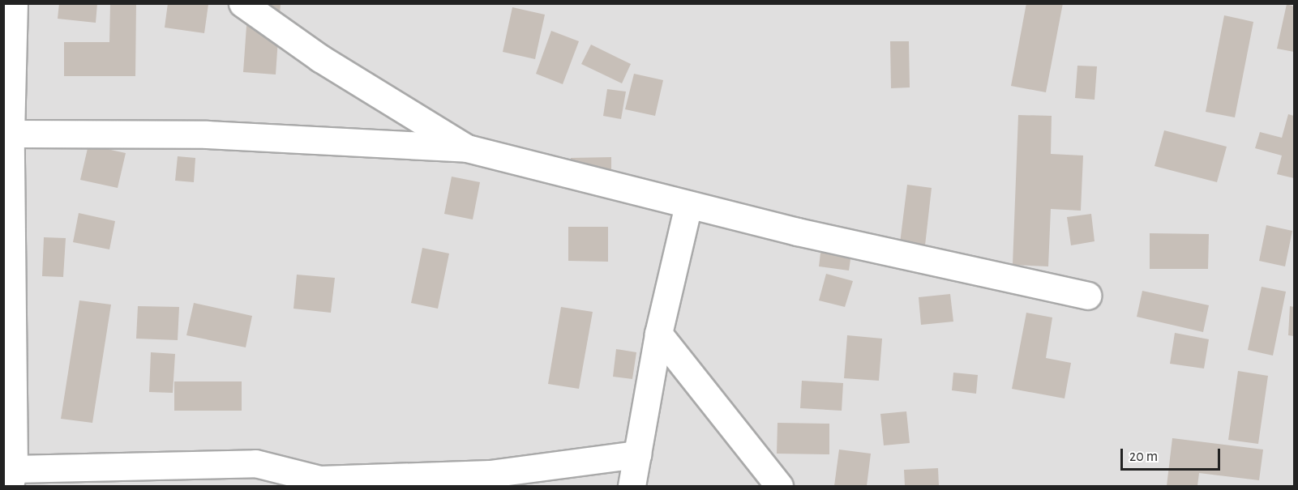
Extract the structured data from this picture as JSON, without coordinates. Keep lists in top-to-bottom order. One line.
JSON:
{"scale_bar":"20 m"}
